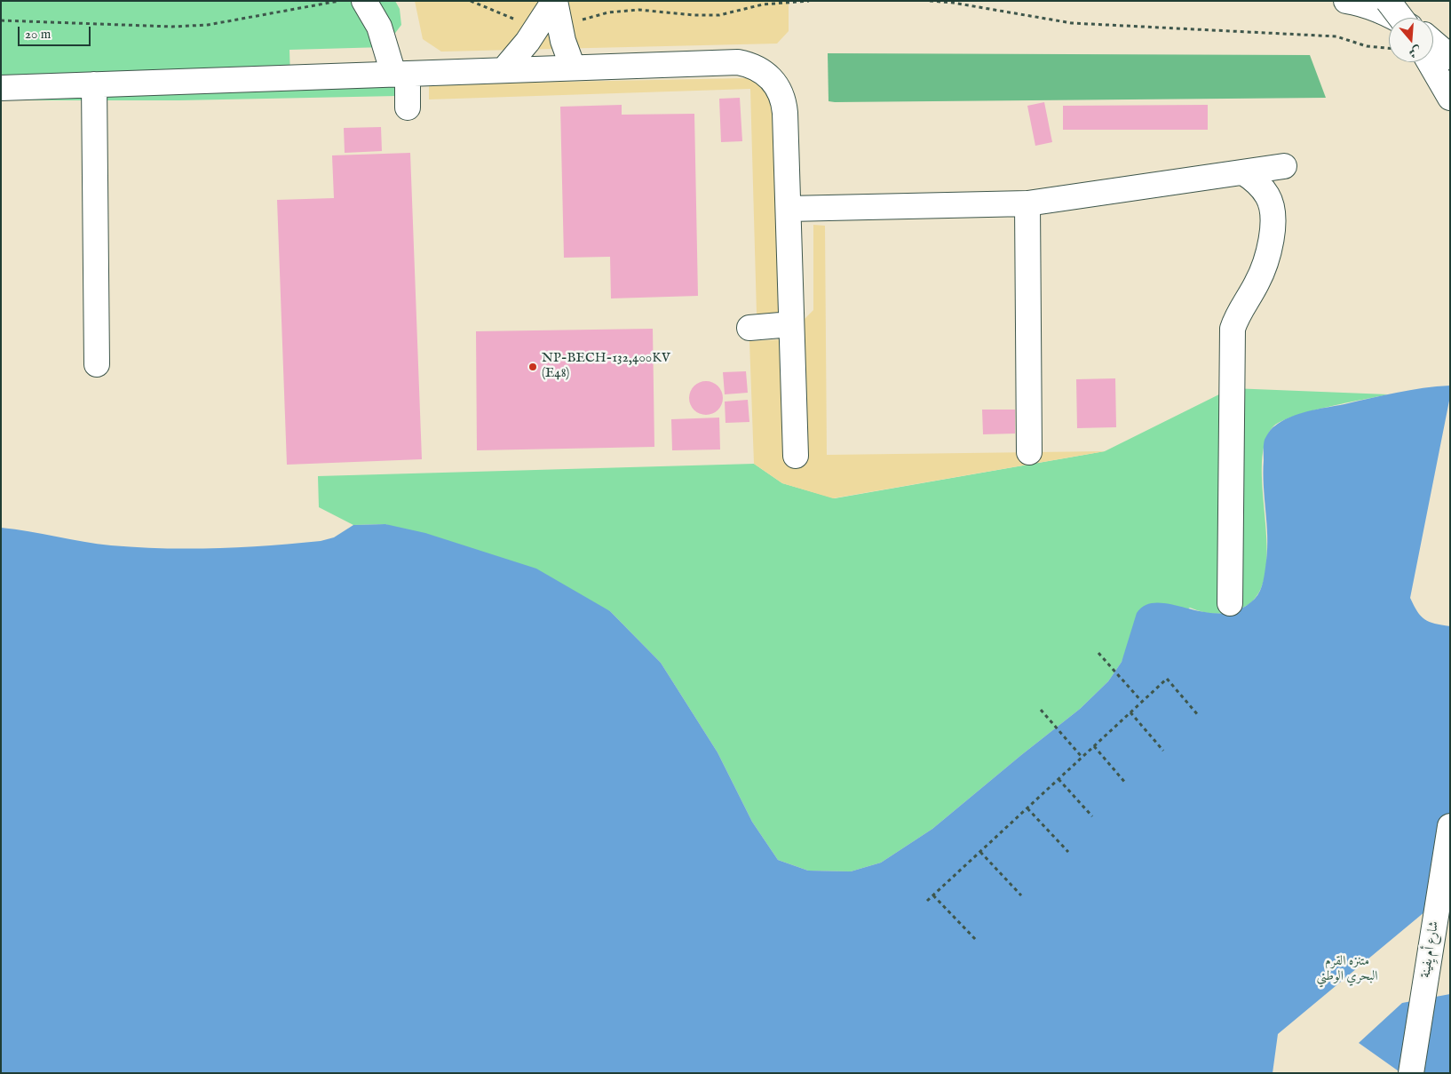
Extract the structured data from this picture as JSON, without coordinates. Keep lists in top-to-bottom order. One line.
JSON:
{"streets":{"main road":["شارع أم يِفينة"]},"parks":["متنزه القرم البحري الوطني"],"places":["NP-BECH-132,400KV (E48)"],"scale_bar":"20 m","north":"bottom"}
